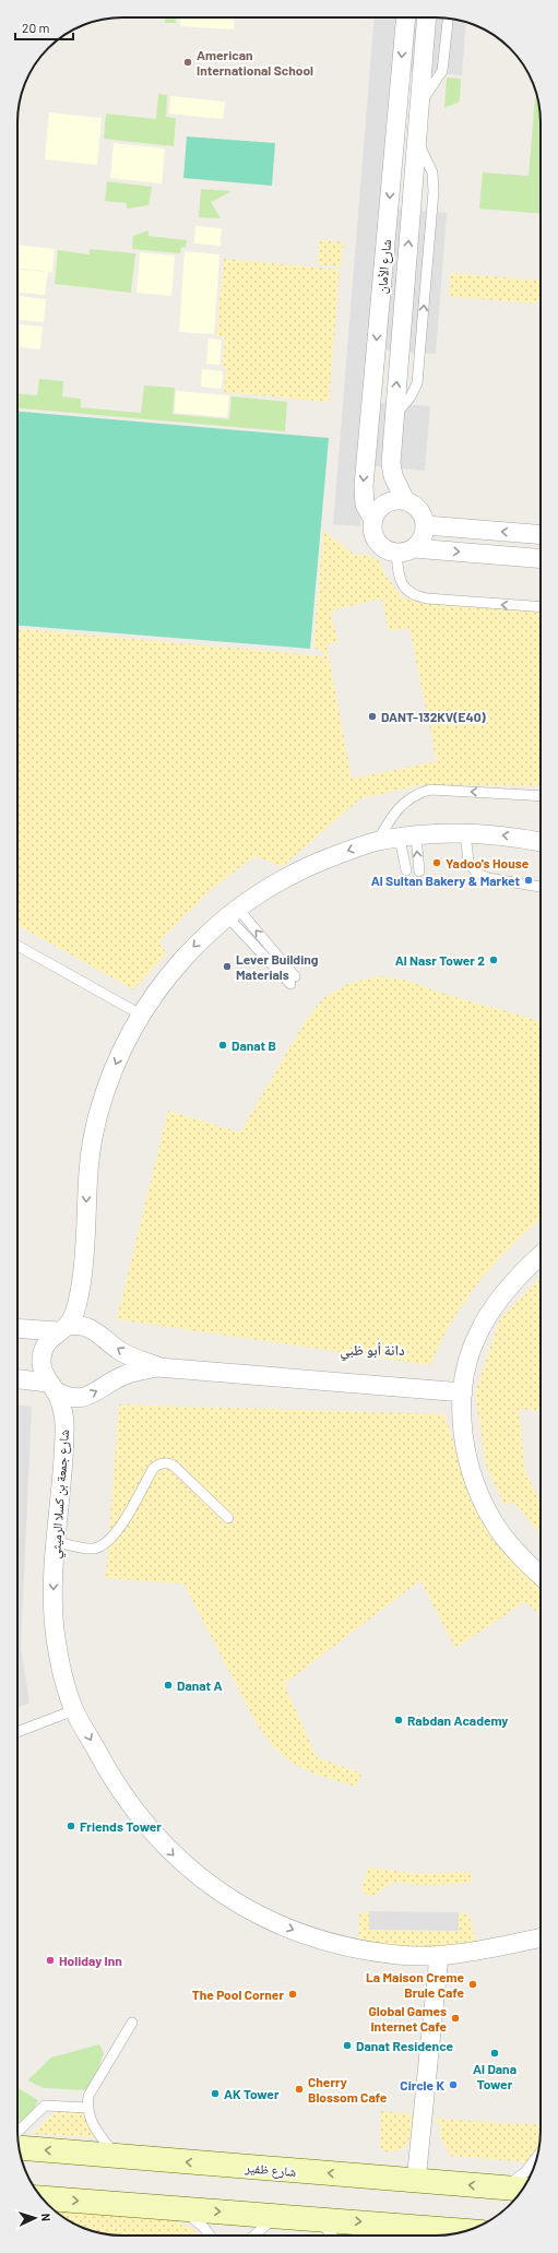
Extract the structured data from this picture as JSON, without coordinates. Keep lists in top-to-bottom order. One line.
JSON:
{"streets":{"main road":["شارع ظفير"],"street":["شارع الأمان","شارع جمعة بن كسلا الرميثي"]},"districts":["دانة أبو ظبي"],"places":["American International School","DANT-132KV(E40)","Yadoo's House","Al Sultan Bakery & Market","Al Nasr Tower 2","Lever Building Materials","Danat B","Danat A","Rabdan Academy","Friends Tower","Holiday Inn","La Maison Creme Brule Cafe","The Pool Corner","Global Games Internet Cafe","Danat Residence","Al Dana Tower","Circle K","Cherry Blossom Cafe","AK Tower"],"scale_bar":"20 m","north":"right"}
